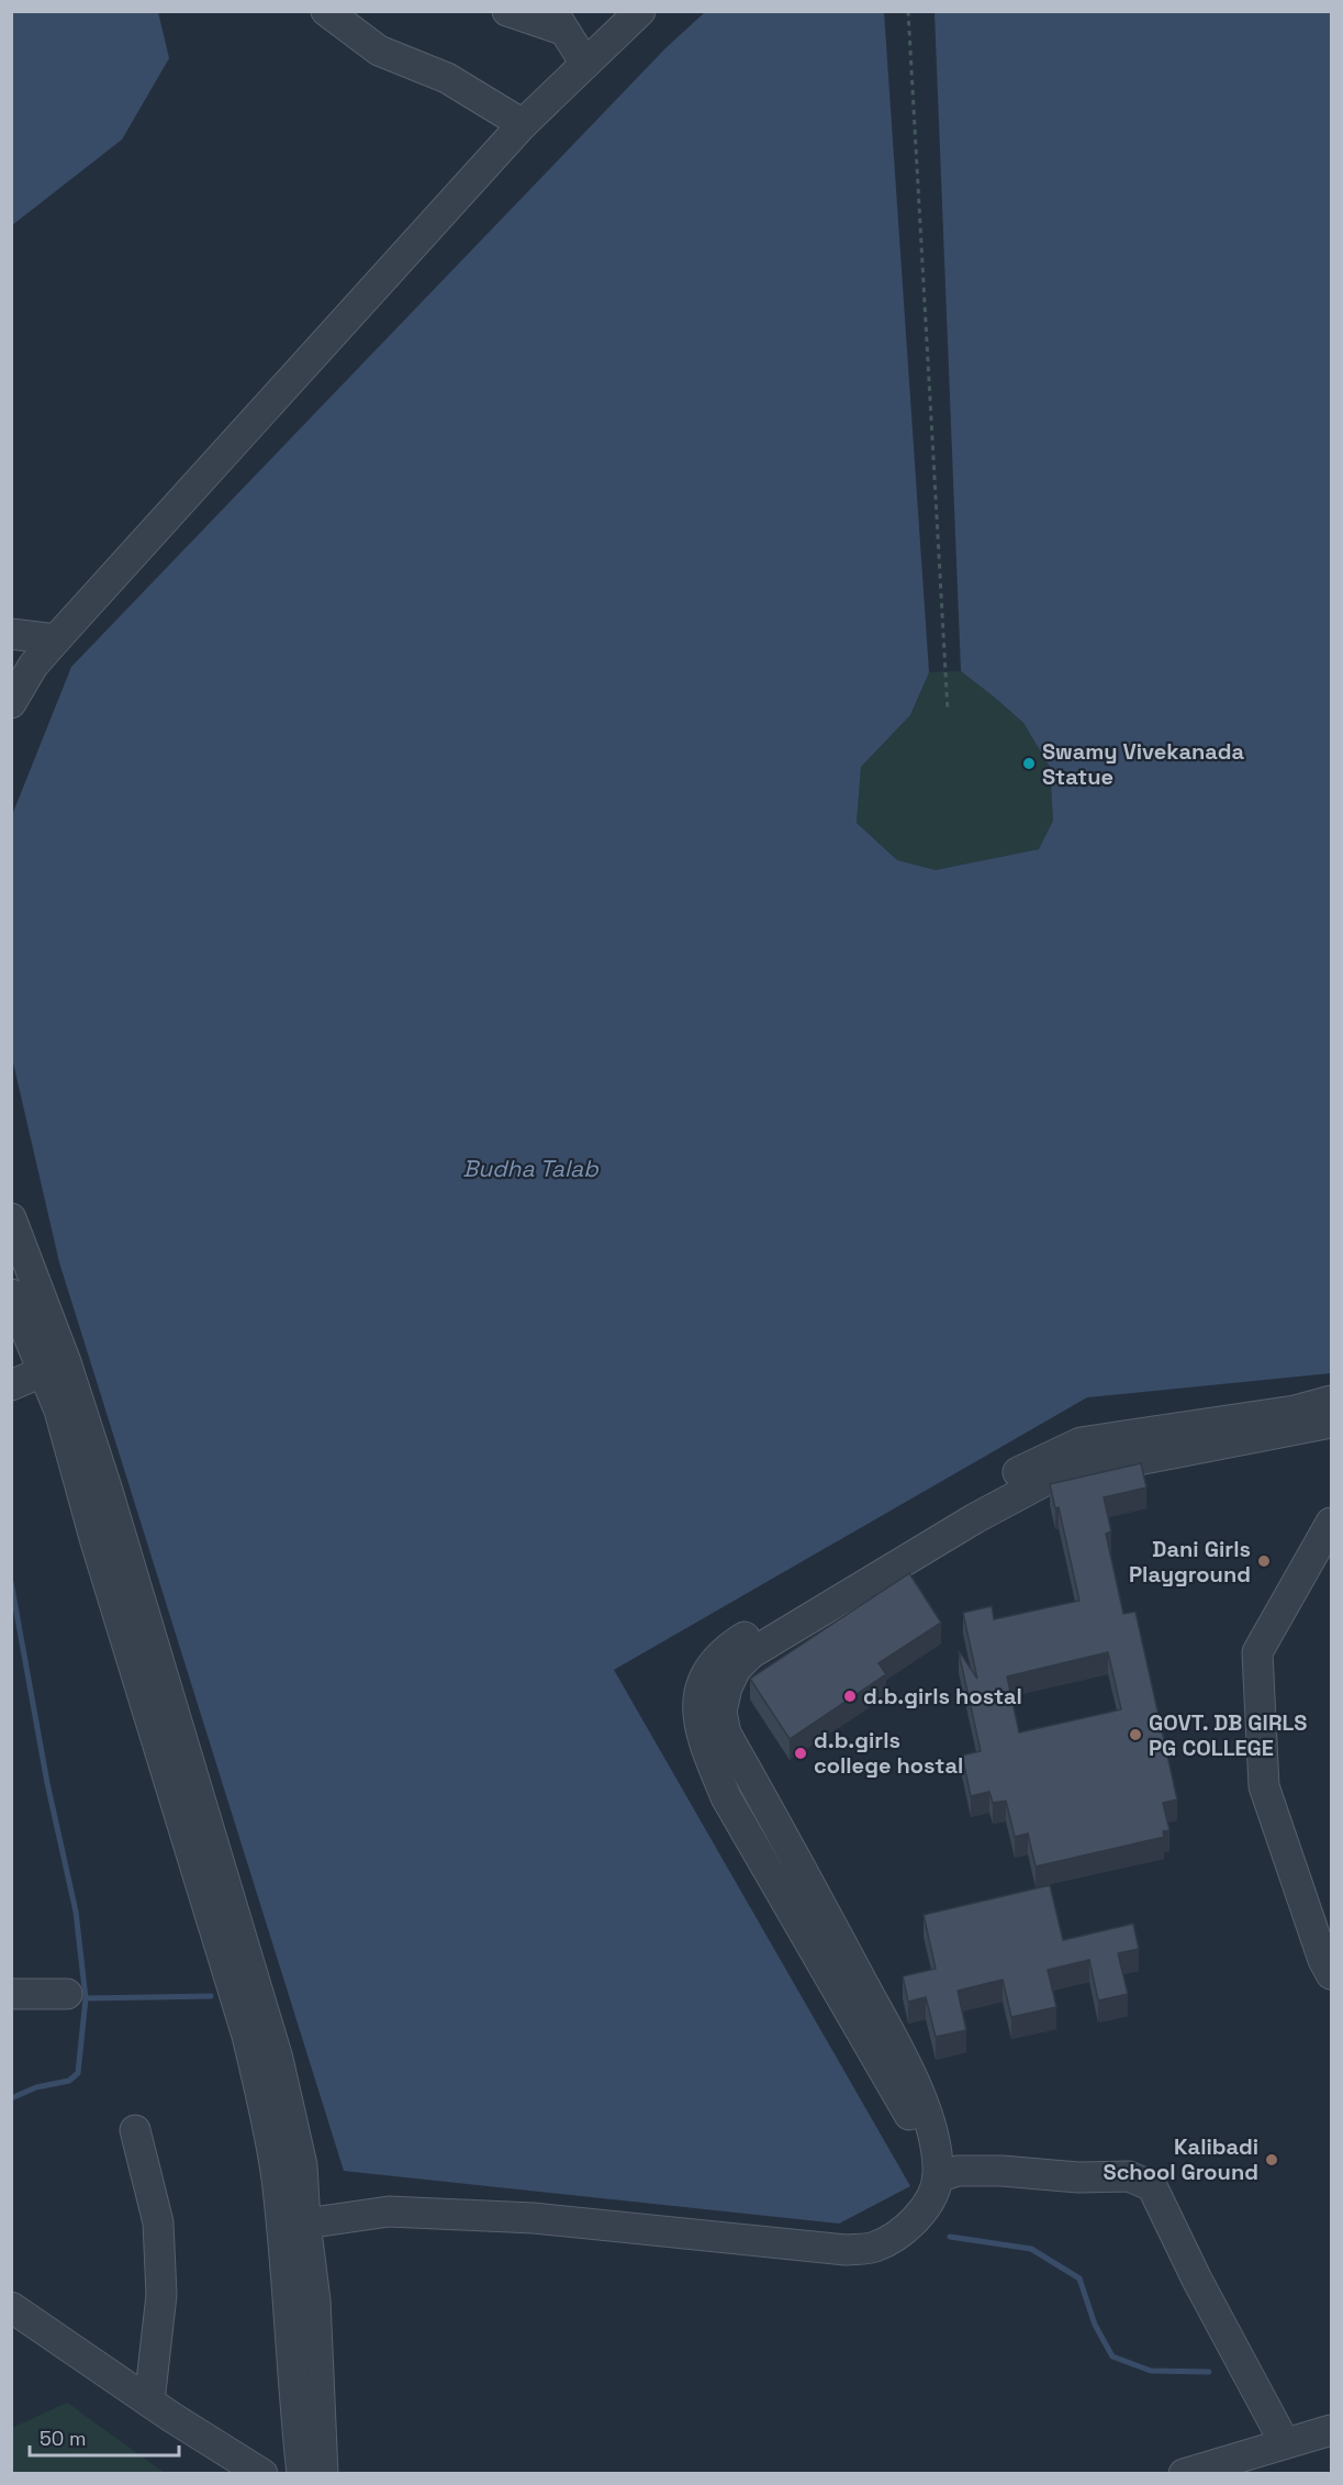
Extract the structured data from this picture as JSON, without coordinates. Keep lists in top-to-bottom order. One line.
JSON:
{"water":["Budha Talab"],"places":["Swamy Vivekanada Statue","Dani Girls Playground","d.b.girls hostal","GOVT. DB GIRLS PG COLLEGE","d.b.girls college hostal","Kalibadi School Ground"],"scale_bar":"50 m"}
